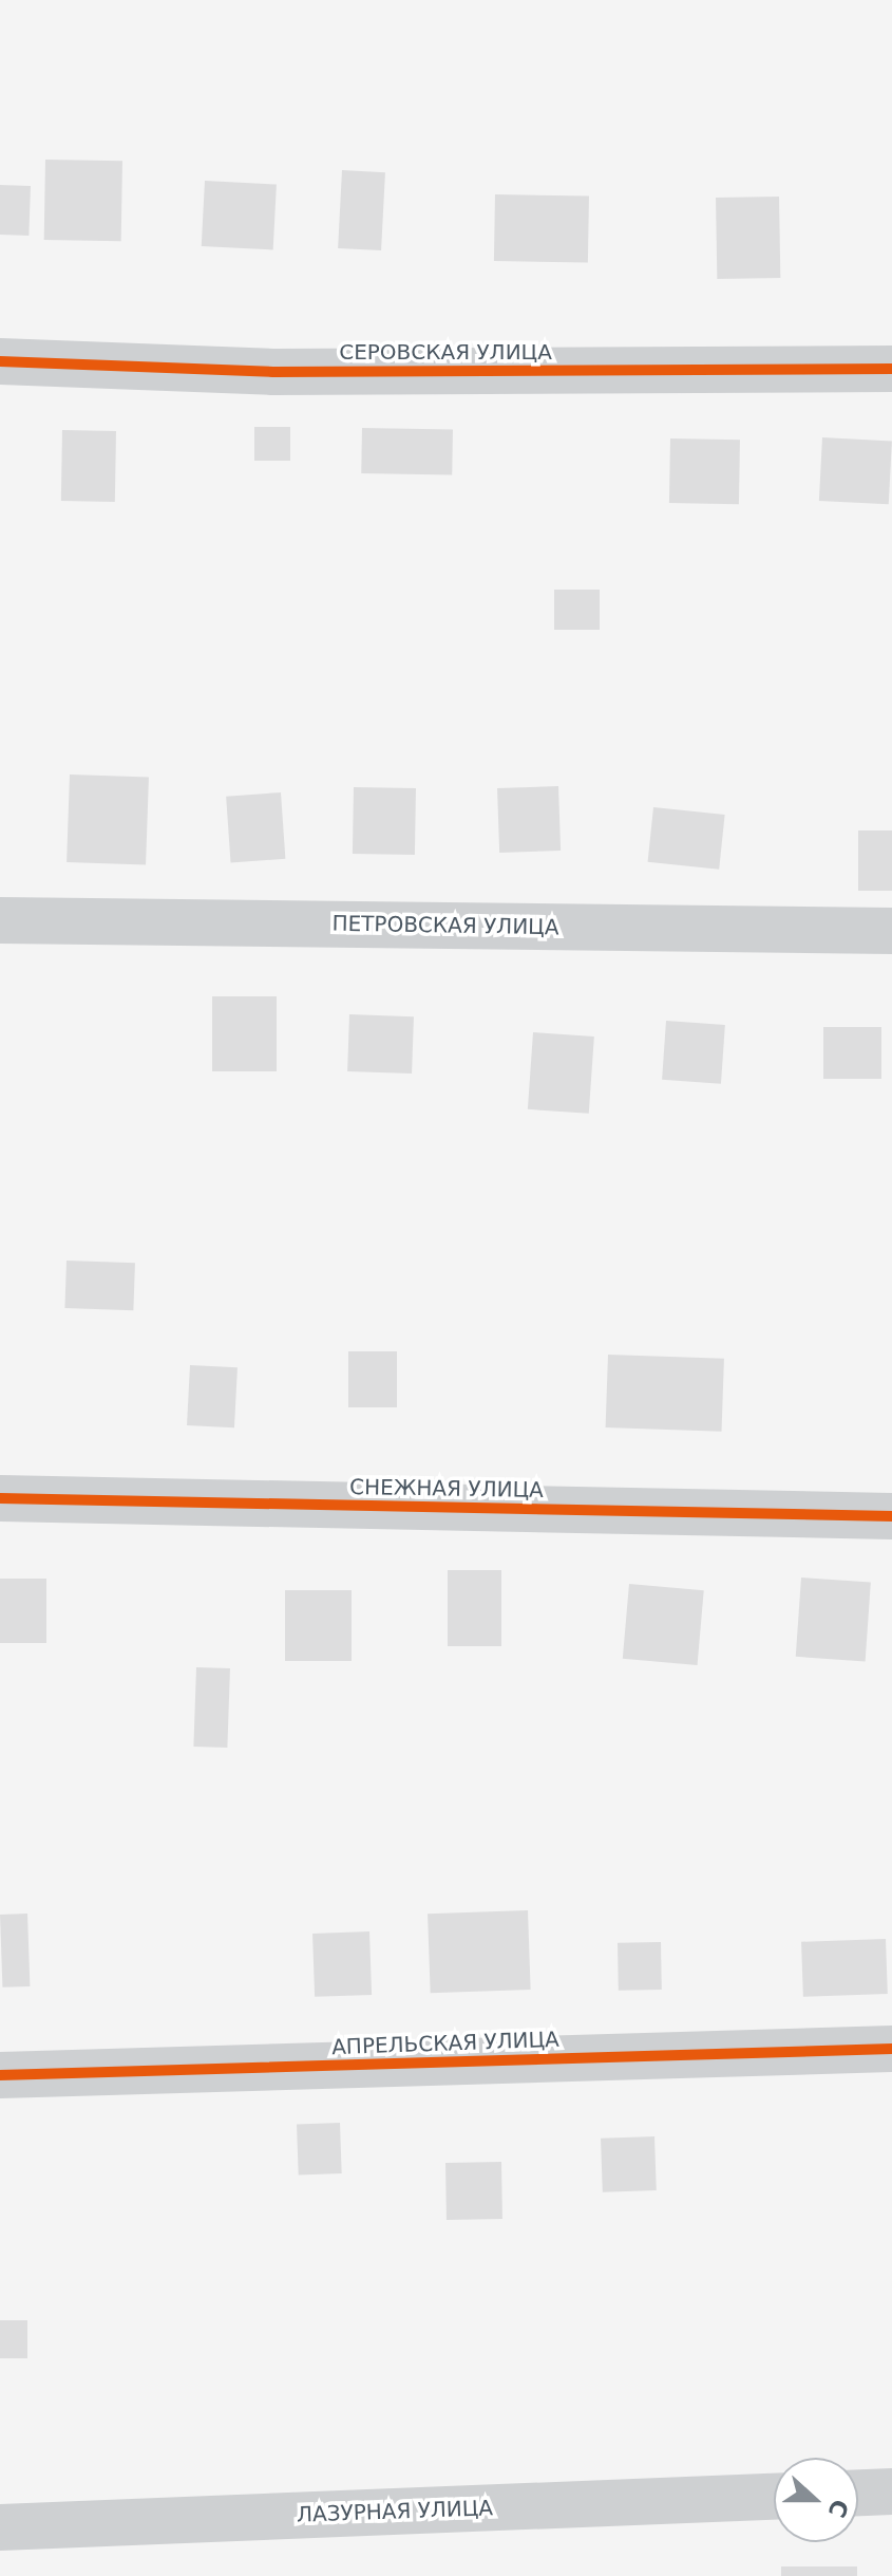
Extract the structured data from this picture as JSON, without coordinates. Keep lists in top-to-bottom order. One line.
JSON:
{"streets":{"street":["СЕРОВСКАЯ УЛИЦА","ПЕТРОВСКАЯ УЛИЦА","СНЕЖНАЯ УЛИЦА","АПРЕЛЬСКАЯ УЛИЦА","ЛАЗУРНАЯ УЛИЦА"]},"north":"right"}
